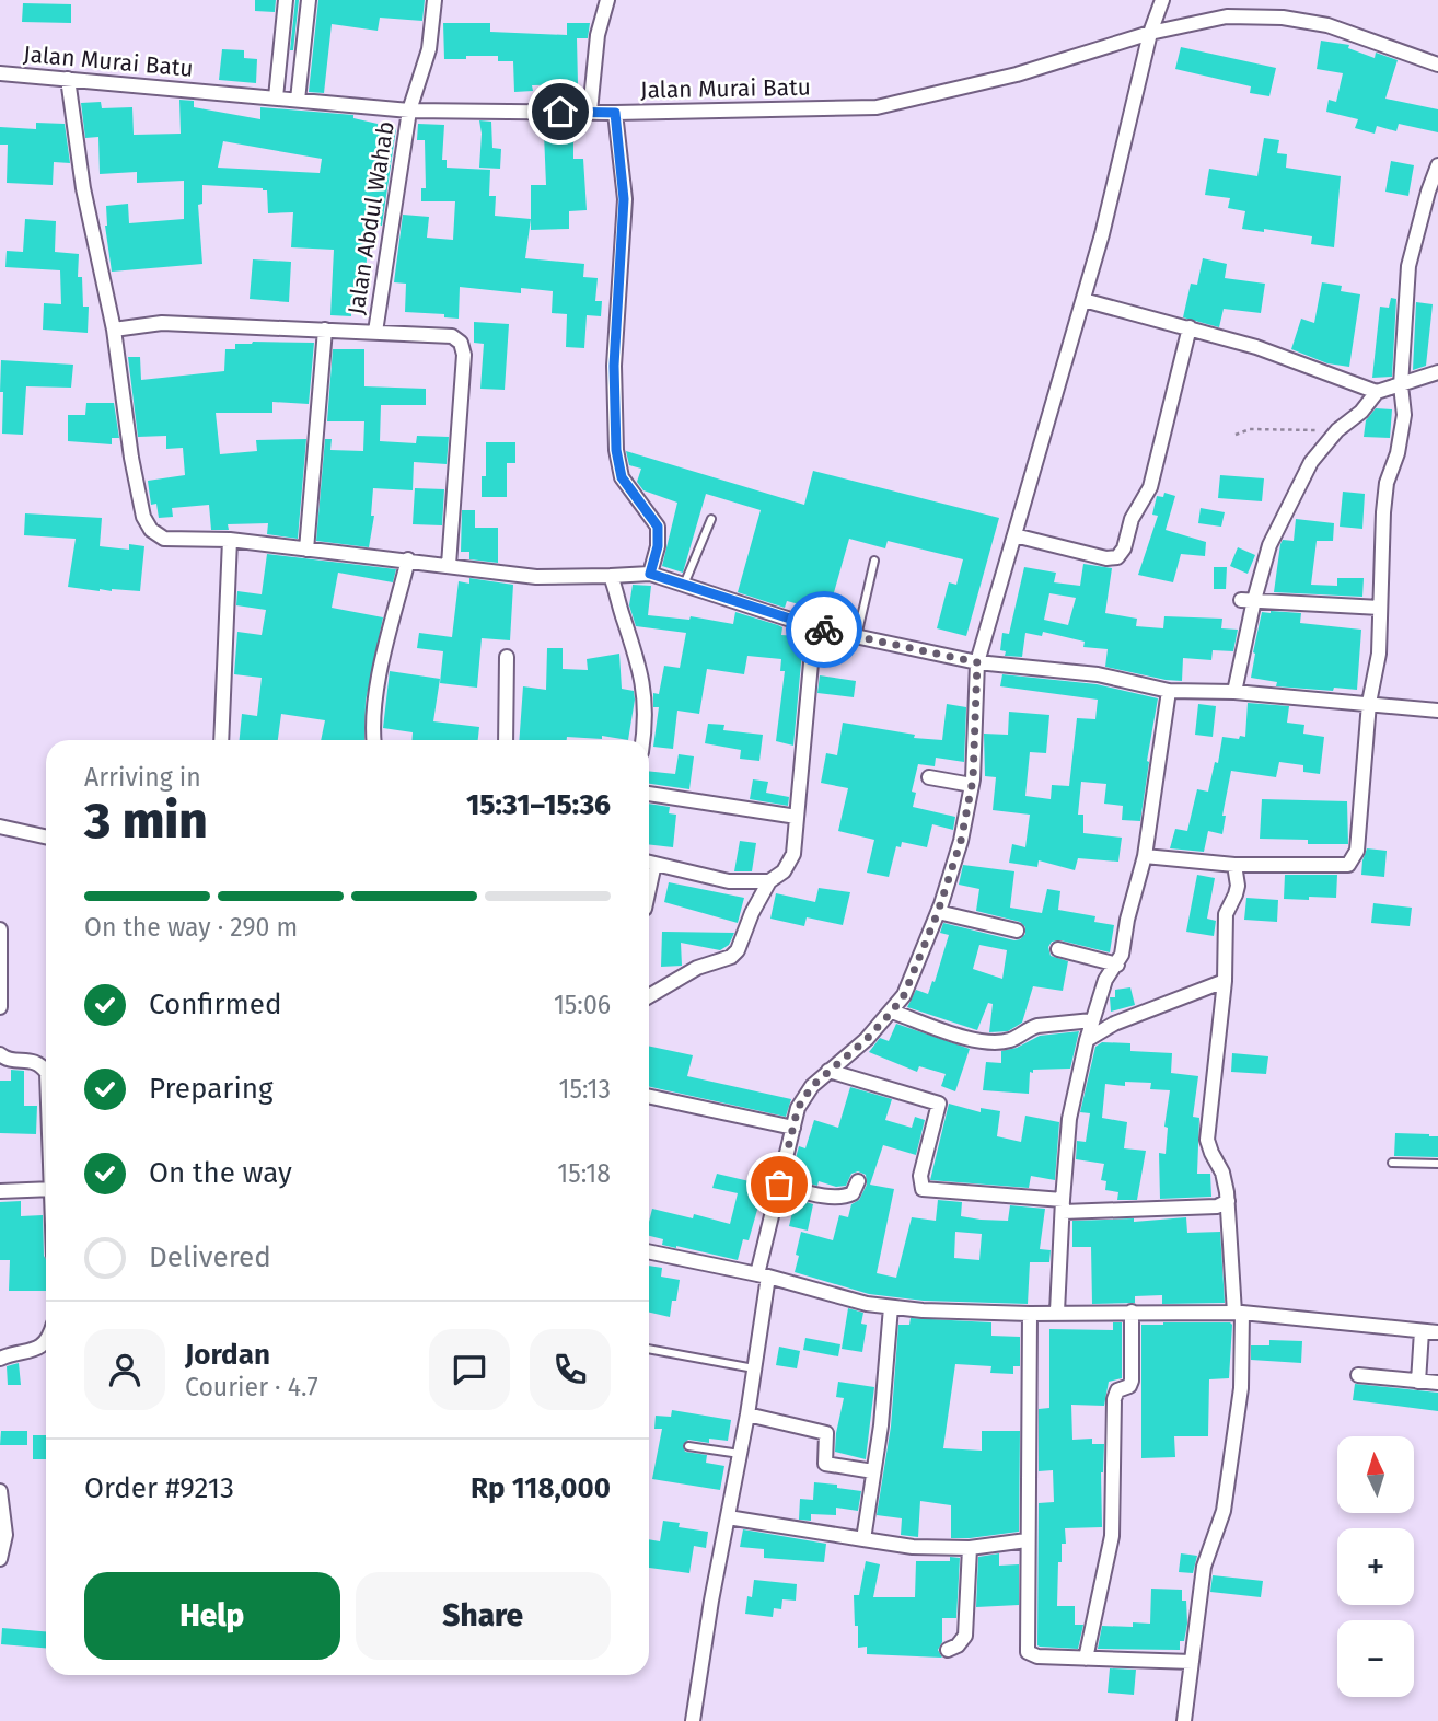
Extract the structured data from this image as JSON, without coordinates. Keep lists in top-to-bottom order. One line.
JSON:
{"streets":{"street":["Jalan Murai Batu","Jalan Abdul Wahab"]},"crossings":[["Jalan Murai Batu","Jalan Abdul Wahab"]],"north":"top","page":{"heading":["3 min","Arriving in","15:31–15:36"],"panel":["Jordan","Courier · 4.7","Order #9213","Rp 118,000"],"bar":"On the way · 290 m","list":[["Confirmed","15:06"],["Preparing","15:13"],["On the way","15:18"],"Delivered"],"map_buttons":["+","−"],"buttons":["Help","Share"]}}
